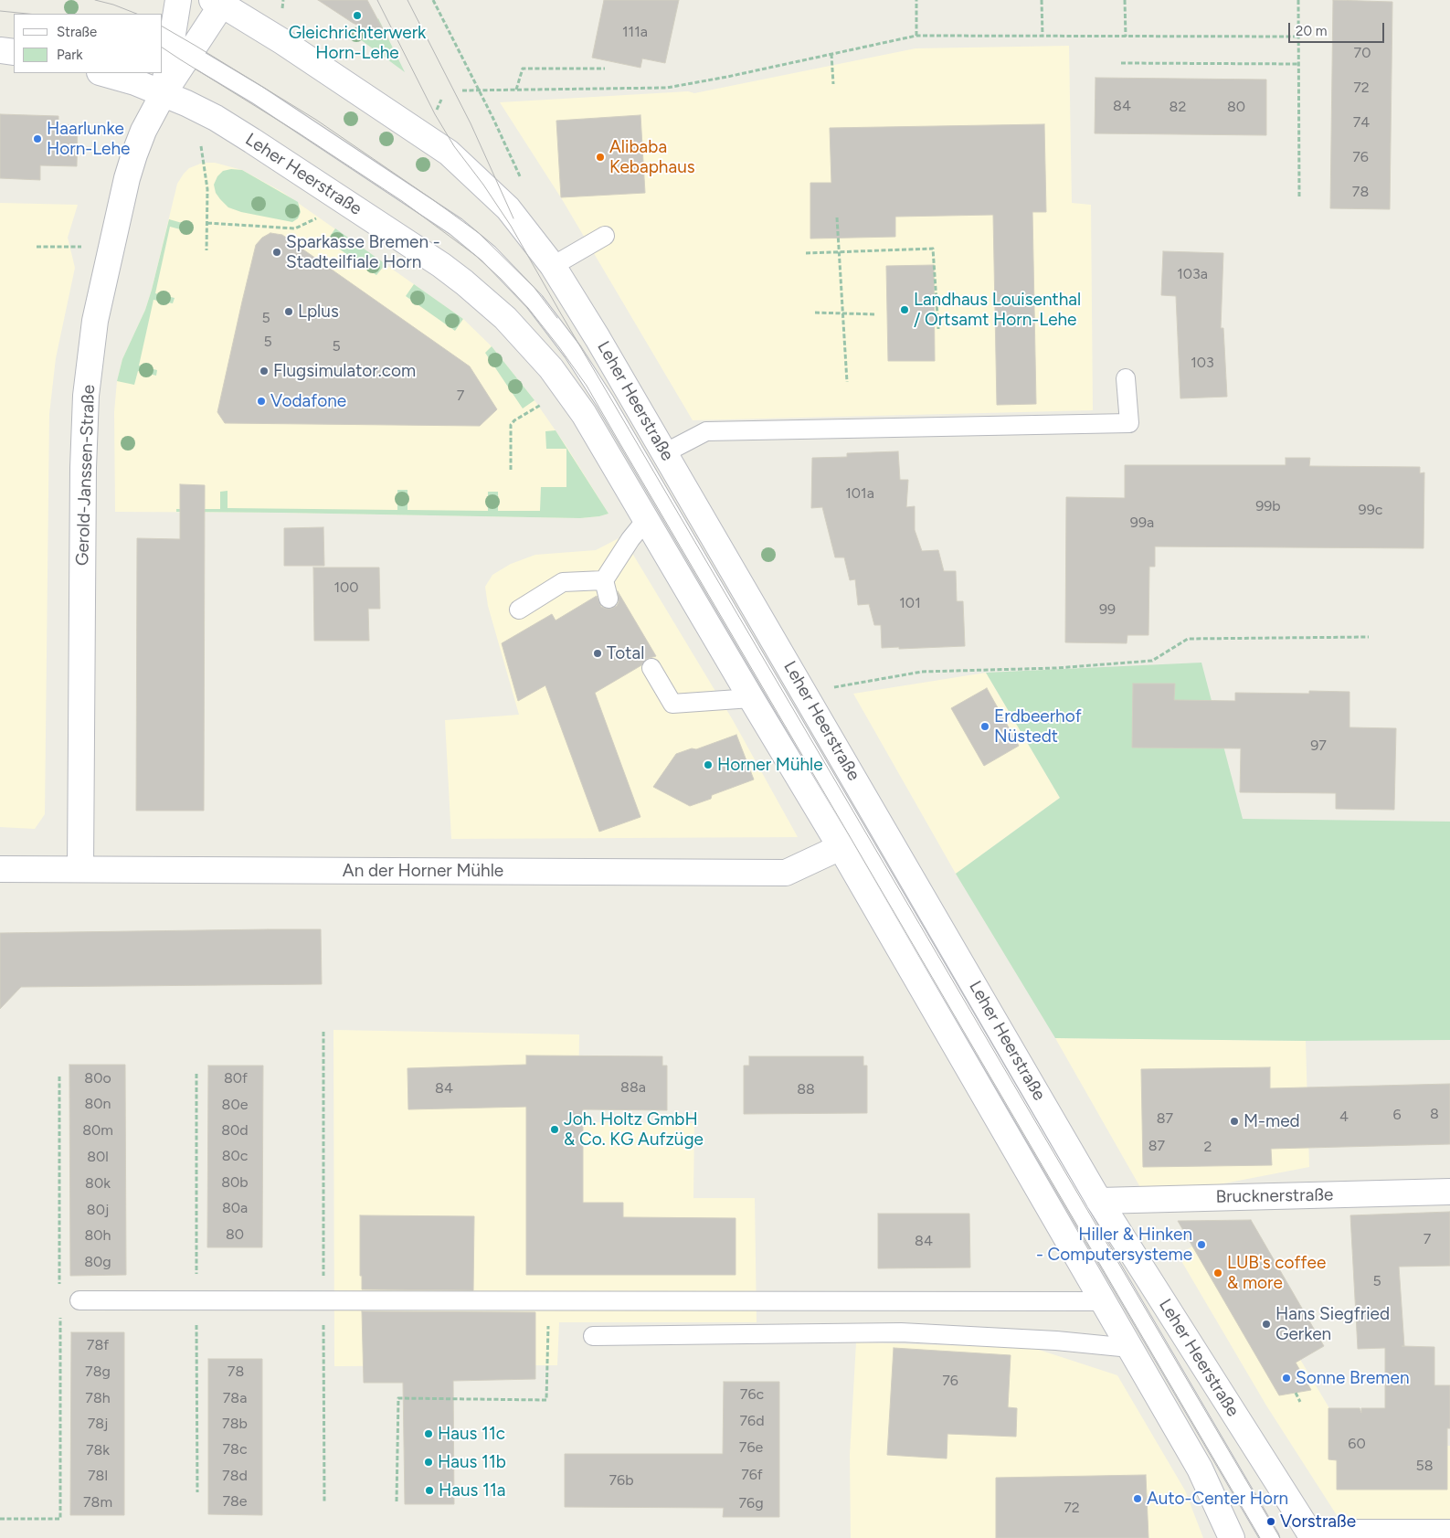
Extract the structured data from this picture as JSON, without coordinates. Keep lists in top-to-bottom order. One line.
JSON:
{"streets":{"main road":["Leher Heerstraße","Gerold-Janssen-Straße","An der Horner Mühle","Brucknerstraße"]},"crossings":[["Leher Heerstraße","Gerold-Janssen-Straße"],["Leher Heerstraße","An der Horner Mühle"],["Leher Heerstraße","Brucknerstraße"],["Gerold-Janssen-Straße","An der Horner Mühle"]],"places":["Gleichrichterwerk Horn-Lehe","Haarlunke Horn-Lehe","Alibaba Kebaphaus","Sparkasse Bremen - Stadteilfiale Horn","Landhaus Louisenthal / Ortsamt Horn-Lehe","Lplus","Flugsimulator.com","Vodafone","Total","Erdbeerhof Nüstedt","Horner Mühle","M-med","Joh. Holtz GmbH & Co. KG Aufzüge","Hiller & Hinken - Computersysteme","LUB's coffee & more","Hans Siegfried Gerken","Sonne Bremen","Haus 11c","Haus 11b","Haus 11a","Auto-Center Horn","Vorstraße"],"house_numbers":["111a","70","72","84","82","80","74","76","78","103a","5","5","5","103","7","101a","99b","99c","99a","100","101","99","97","80o","80f","88a","84","88","80n","80e","8","6","4","87","80m","80d","87","2","80c","80l","80b","80k","80a","80j","80","80h","7","84","80g","5","78f","78g","78","76","76c","78h","78a","76d","78j","78b","60","76e","78c","78k","58","76f","78l","78d","76b","78e","78m","76g","72"],"legend":["Straße","Park"],"scale_bar":"20 m"}
